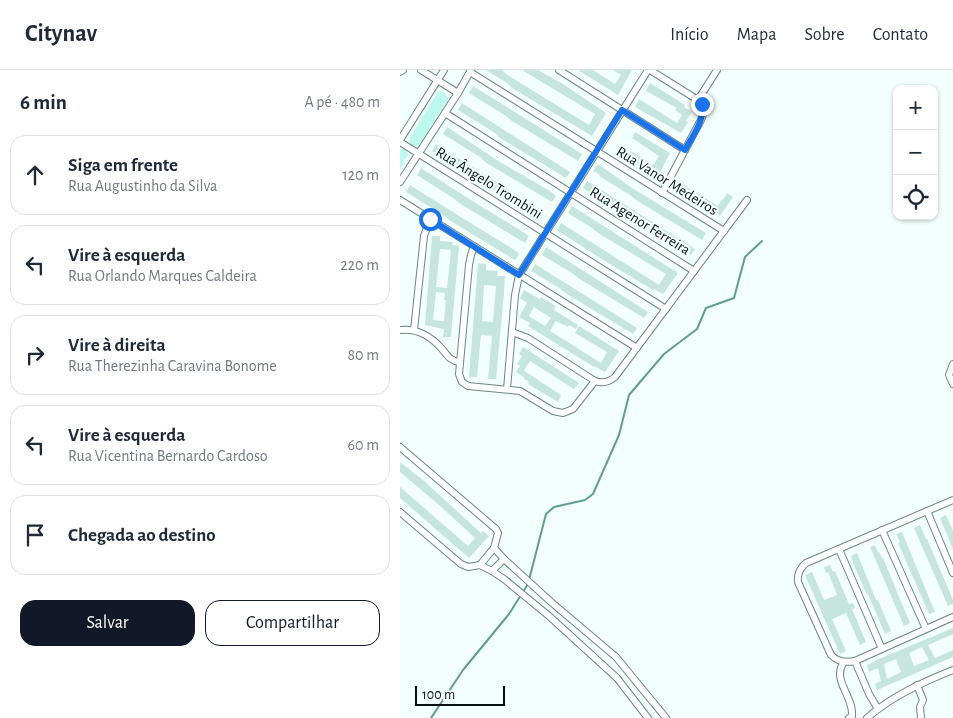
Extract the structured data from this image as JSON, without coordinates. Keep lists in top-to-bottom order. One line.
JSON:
{"streets":{"street":["Rua Vanor Medeiros","Rua Ângelo Trombini","Rua Agenor Ferreira"]},"scale_bar":"100 m","page":{"header":"Citynav","nav":["Início","Mapa","Sobre","Contato"],"heading":["6 min","A pé · 480 m"],"map_buttons":["+","−"],"list":[["Siga em frente","Rua Augustinho da Silva","120 m"],["Vire à esquerda","Rua Orlando Marques Caldeira","220 m"],["Vire à direita","Rua Therezinha Caravina Bonome","80 m"],["Vire à esquerda","Rua Vicentina Bernardo Cardoso","60 m"],"Chegada ao destino"],"buttons":["Salvar","Compartilhar"],"scale":"100 m"}}
